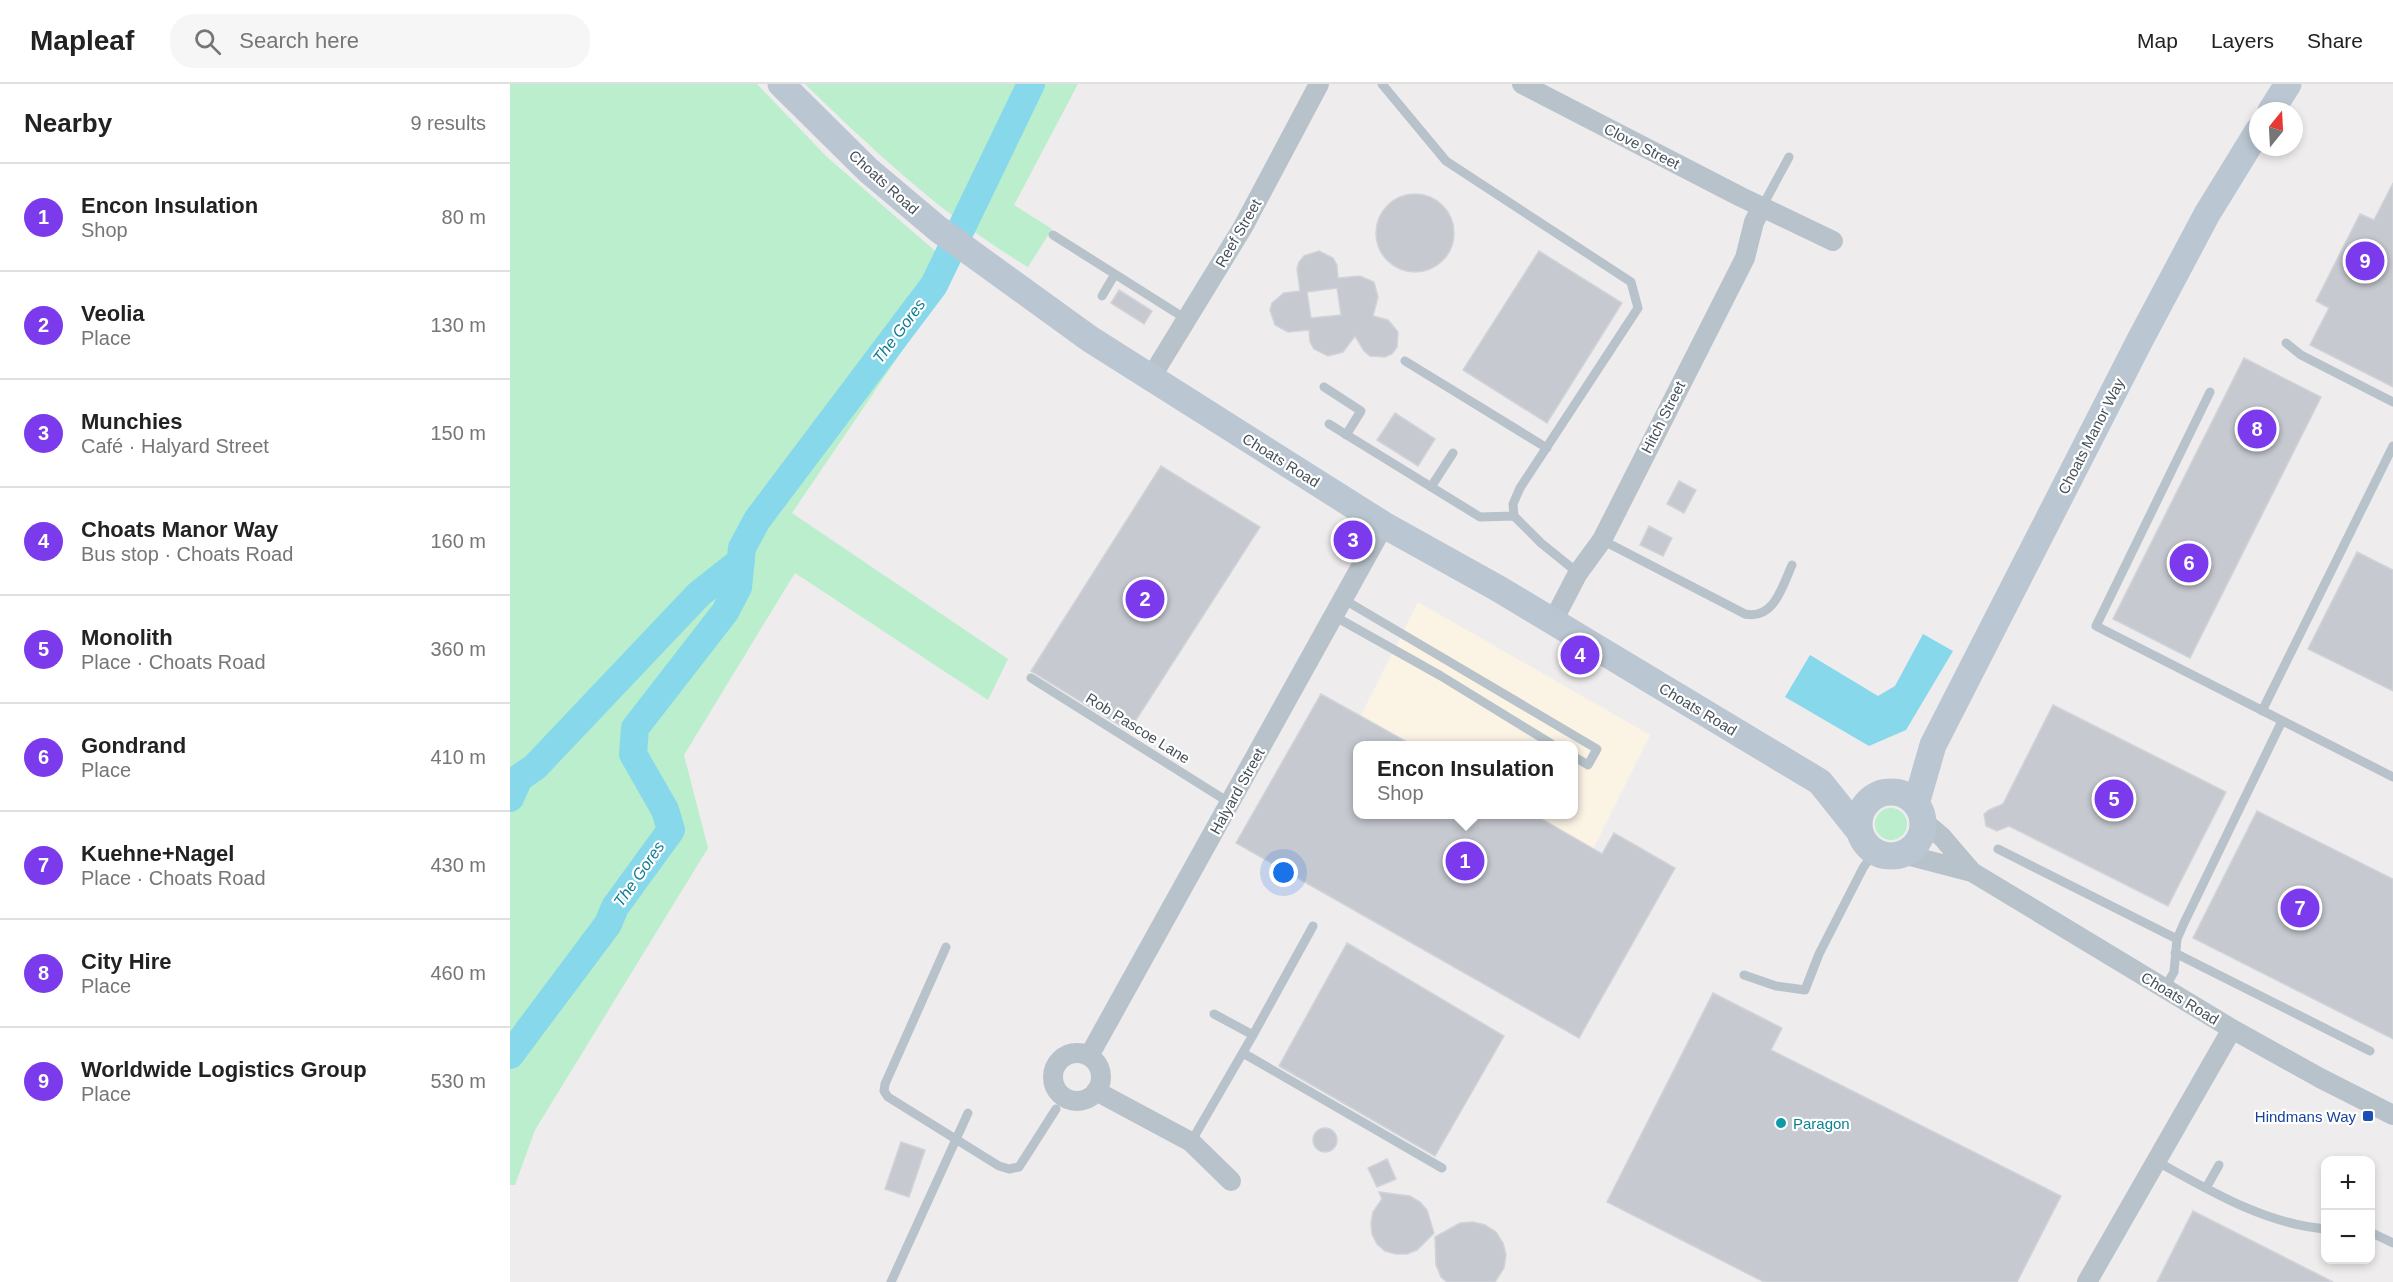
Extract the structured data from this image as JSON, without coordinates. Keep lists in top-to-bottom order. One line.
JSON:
{"streets":{"street":["Clove Street","Choats Road","Reef Street","Hitch Street","Choats Manor Way","Halyard Street"],"lane":["Rob Pascoe Lane"]},"crossings":[["Clove Street","Hitch Street"],["Choats Road","Reef Street"],["Choats Road","Hitch Street"],["Choats Road","Choats Manor Way"],["Choats Road","Halyard Street"],["Rob Pascoe Lane","Halyard Street"]],"water":["The Gores"],"places":{"transit":["Hindmans Way"],"other":["Paragon"]},"north":"top","page":{"header":"Mapleaf","search":"Search here","nav":["Map","Layers","Share"],"heading":["Nearby","9 results"],"list":[{"mark":"1","name":"Encon Insulation","note":"Shop","value":"80 m"},{"mark":"2","name":"Veolia","note":"Place","value":"130 m"},{"mark":"3","name":"Munchies","note":"Café · Halyard Street","value":"150 m"},{"mark":"4","name":"Choats Manor Way","note":"Bus stop · Choats Road","value":"160 m"},{"mark":"5","name":"Monolith","note":"Place · Choats Road","value":"360 m"},{"mark":"6","name":"Gondrand","note":"Place","value":"410 m"},{"mark":"7","name":"Kuehne+Nagel","note":"Place · Choats Road","value":"430 m"},{"mark":"8","name":"City Hire","note":"Place","value":"460 m"},{"mark":"9","name":"Worldwide Logistics Group","note":"Place","value":"530 m"}],"pins":["9","8","3","6","2","4","5","1","7"],"popup":["Encon Insulation","Shop"],"map_buttons":["+","−"]}}
